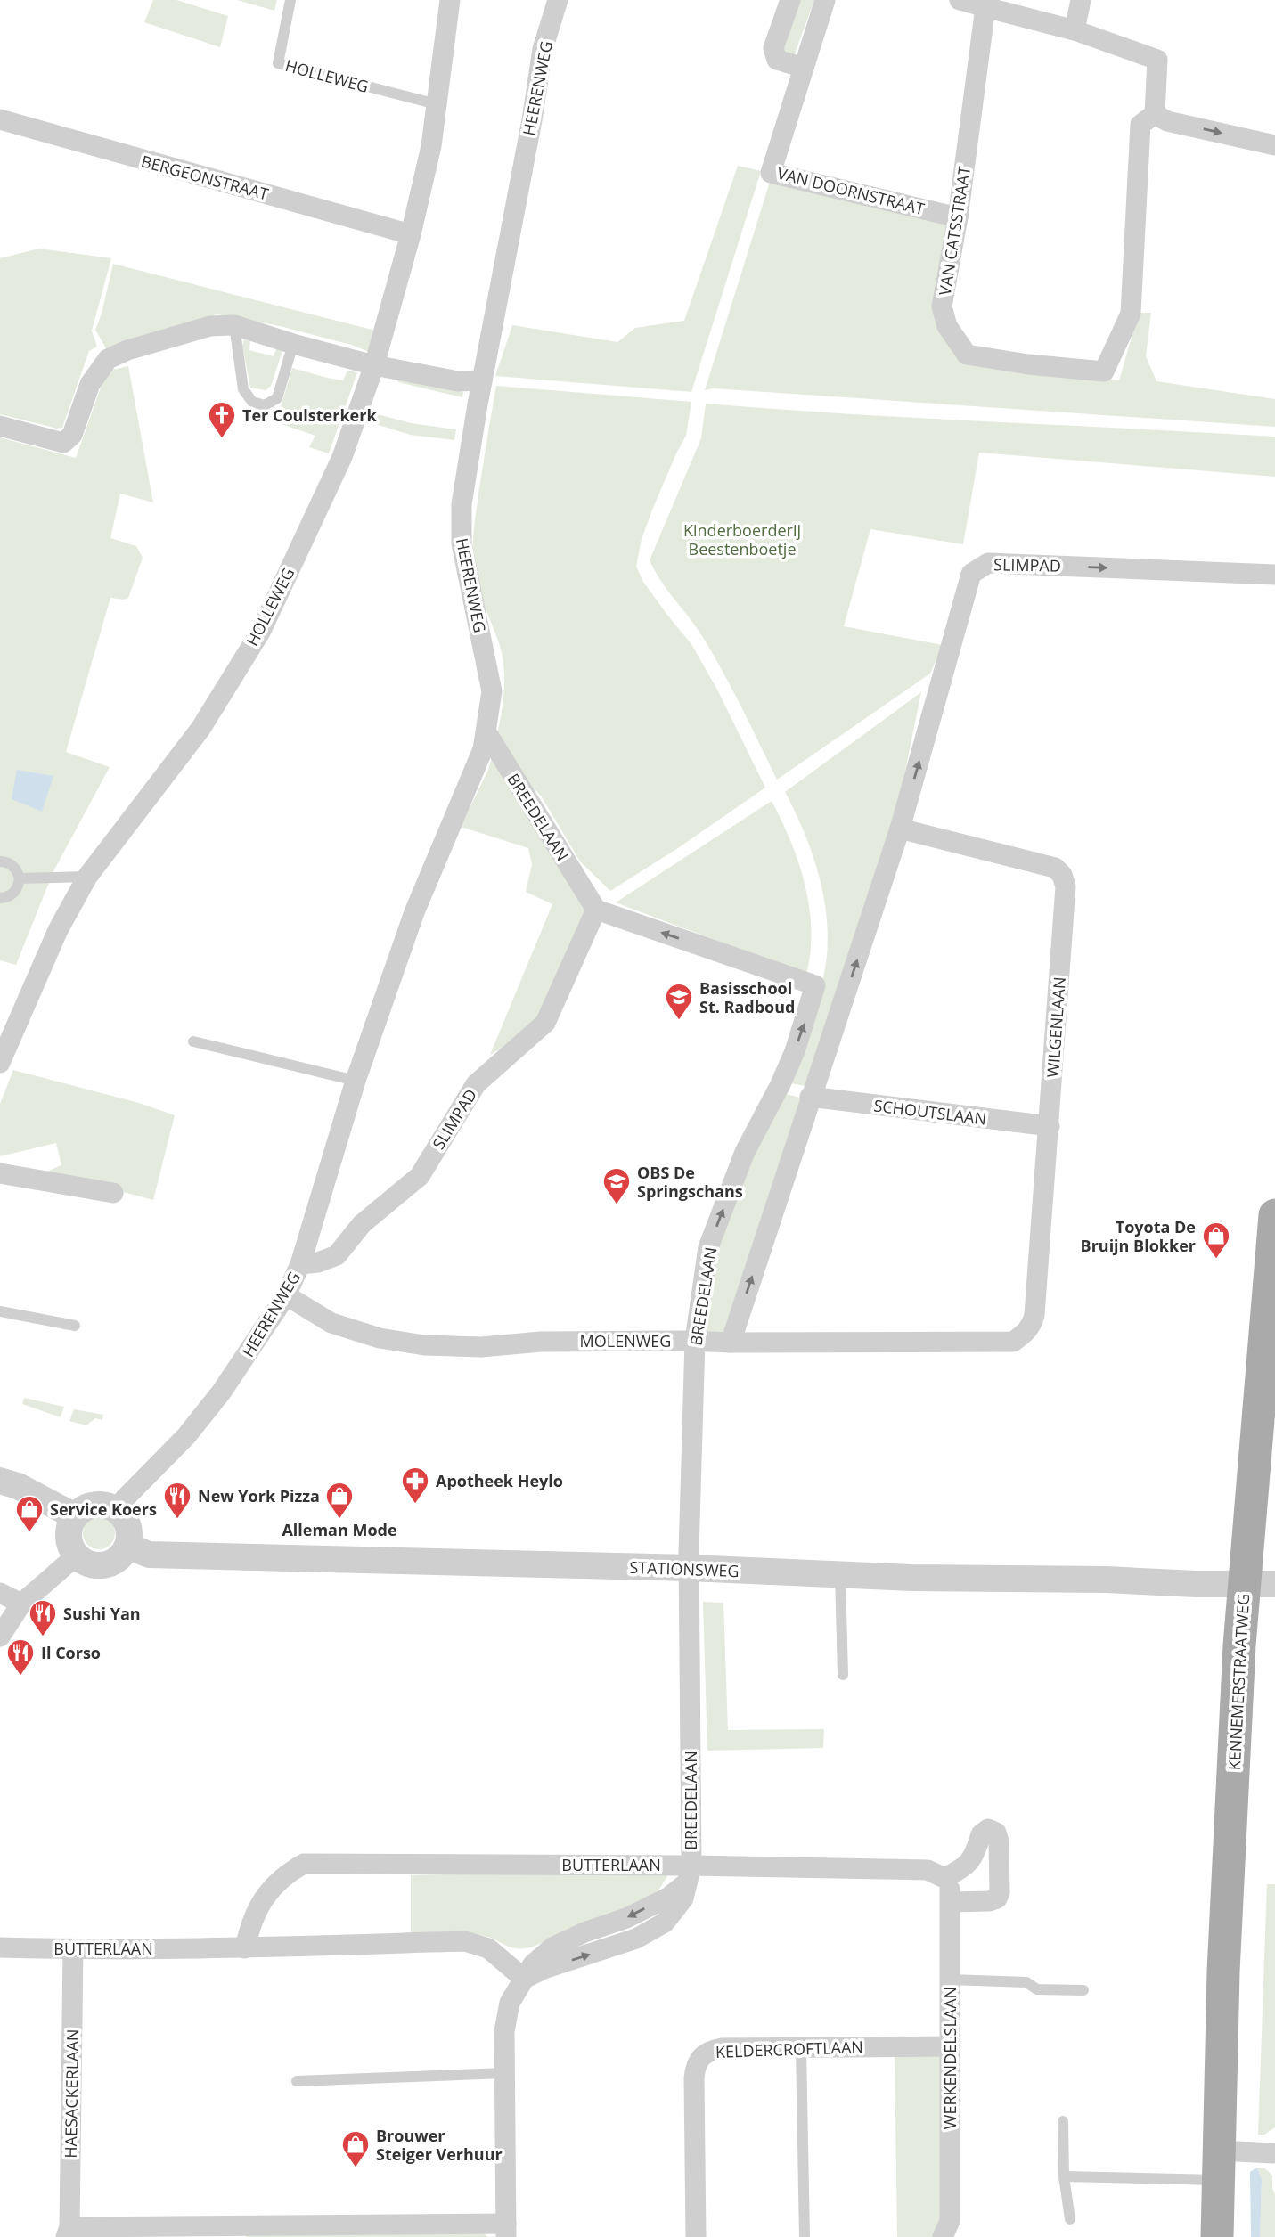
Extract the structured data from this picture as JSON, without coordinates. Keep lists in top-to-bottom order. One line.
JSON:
{"streets":{"main road":["KENNEMERSTRAATWEG"],"street":["HOLLEWEG","HEERENWEG","BERGEONSTRAAT","VAN DOORNSTRAAT","VAN CATSSTRAAT","SLIMPAD","BREEDELAAN","WILGENLAAN","SCHOUTSLAAN","MOLENWEG","STATIONSWEG","BUTTERLAAN","KELDERCROFTLAAN","WERKENDELSLAAN","HAESACKERLAAN"]},"crossings":[["HOLLEWEG","BERGEONSTRAAT"],["HEERENWEG","SLIMPAD"],["HEERENWEG","BREEDELAAN"],["HEERENWEG","MOLENWEG"],["HEERENWEG","STATIONSWEG"],["VAN DOORNSTRAAT","VAN CATSSTRAAT"],["SLIMPAD","BREEDELAAN"],["SLIMPAD","WILGENLAAN"],["BREEDELAAN","MOLENWEG"],["BREEDELAAN","STATIONSWEG"],["BREEDELAAN","BUTTERLAAN"],["WILGENLAAN","SCHOUTSLAAN"],["WILGENLAAN","MOLENWEG"],["STATIONSWEG","KENNEMERSTRAATWEG"],["BUTTERLAAN","WERKENDELSLAAN"],["BUTTERLAAN","HAESACKERLAAN"],["KELDERCROFTLAAN","WERKENDELSLAAN"]],"parks":["Kinderboerderij Beestenboetje"],"places":{"church":["Ter Coulsterkerk"],"school or university":["Basisschool St. Radboud","OBS De Springschans"],"shop":["Toyota De Bruijn Blokker","Alleman Mode","Service Koers","Brouwer Steiger Verhuur"],"pharmacy":["Apotheek Heylo"],"restaurant":["New York Pizza","Sushi Yan","Il Corso"]}}
